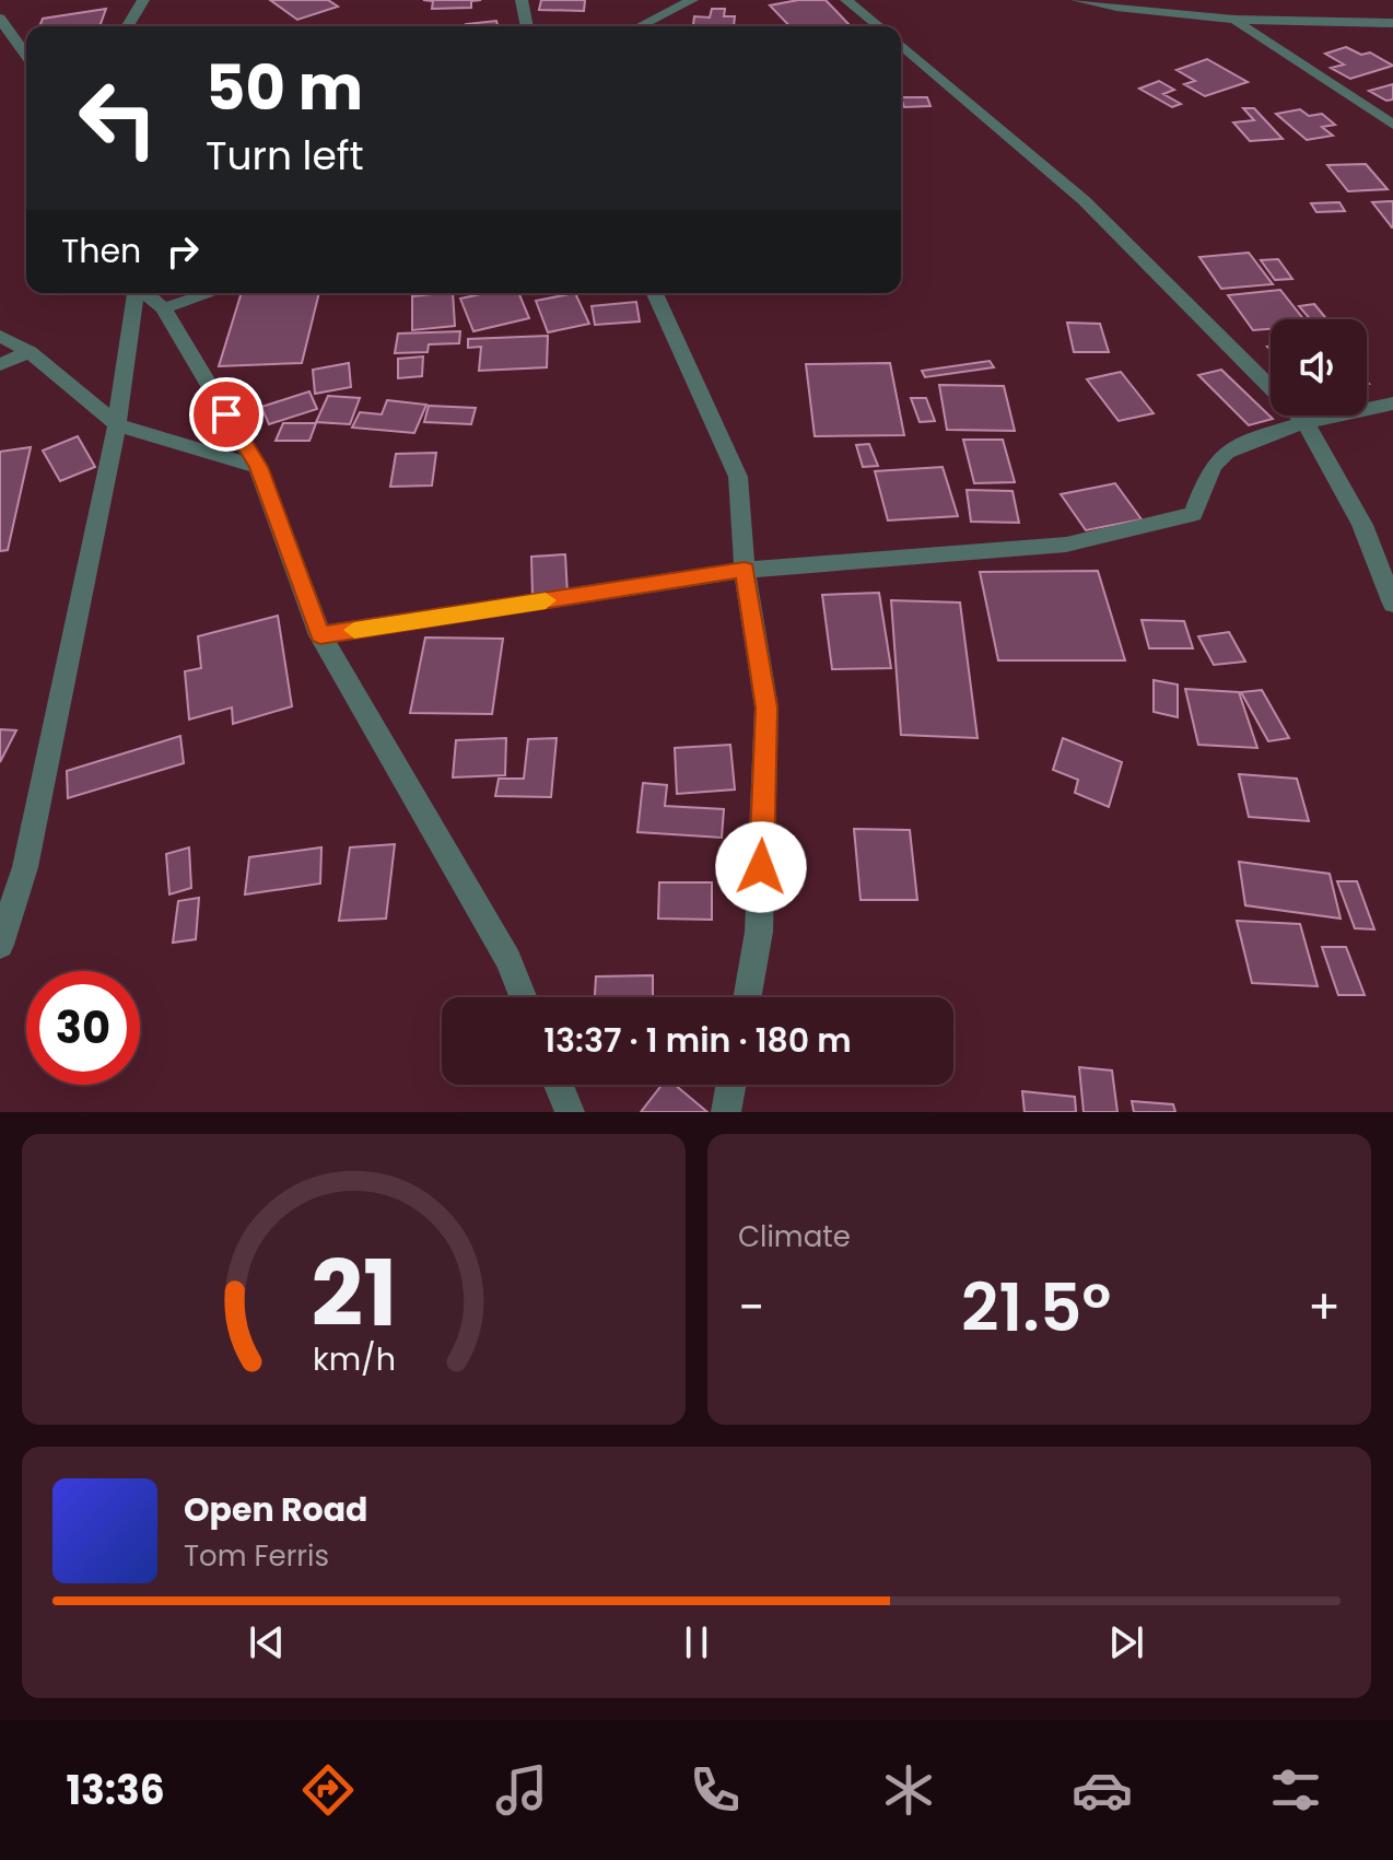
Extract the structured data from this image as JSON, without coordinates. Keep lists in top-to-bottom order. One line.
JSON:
{"page":{"turn":["50 m","Turn left"],"then":"Then","limit":"30","trip":"13:37 · 1 min · 180 m","tile":"Climate","heat":["−","21.5°","+"],"song":["Open Road","Tom Ferris"],"tabs":"13:36","gauge":["21","km/h"]}}
